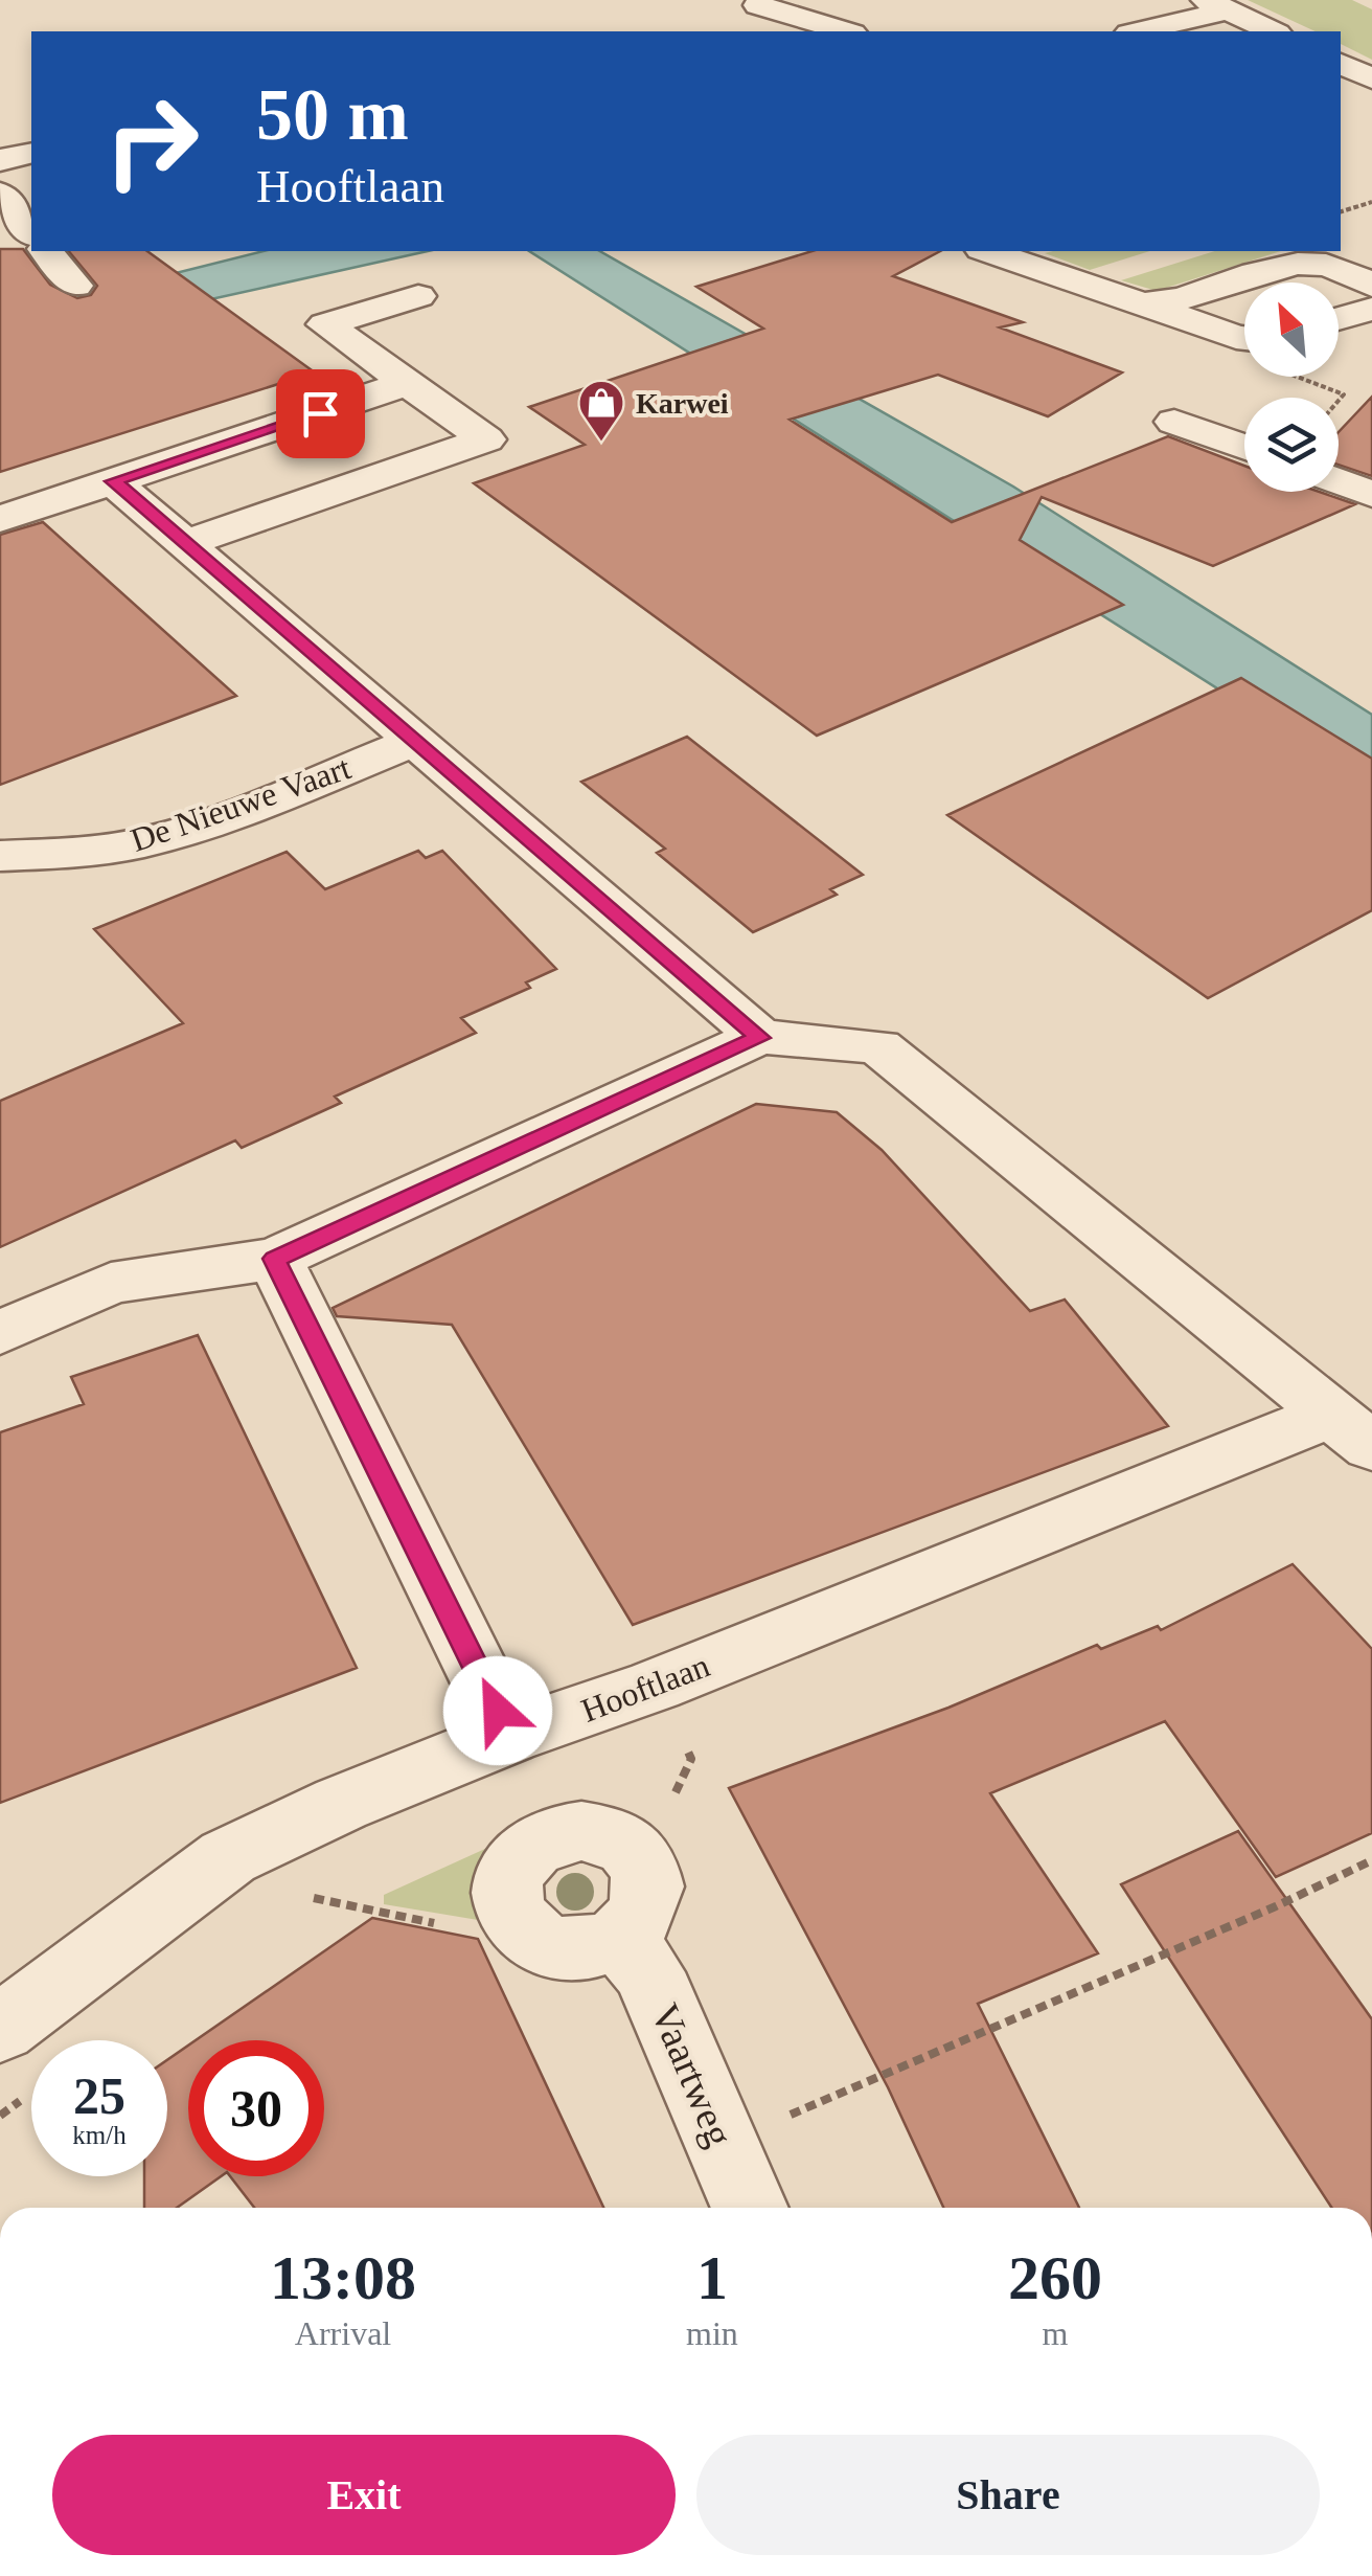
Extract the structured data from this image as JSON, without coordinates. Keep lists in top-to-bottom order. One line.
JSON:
{"streets":{"street":["De Nieuwe Vaart","Hooftlaan","Vaartweg"]},"places":{"shop":["Karwei"]},"north":"top left","page":{"turn":["50 m","Hooftlaan"],"speed":"25 km/h","limit":"30","eta":["13:08","Arrival","1","min","260","m"],"buttons":["Exit","Share"]}}
